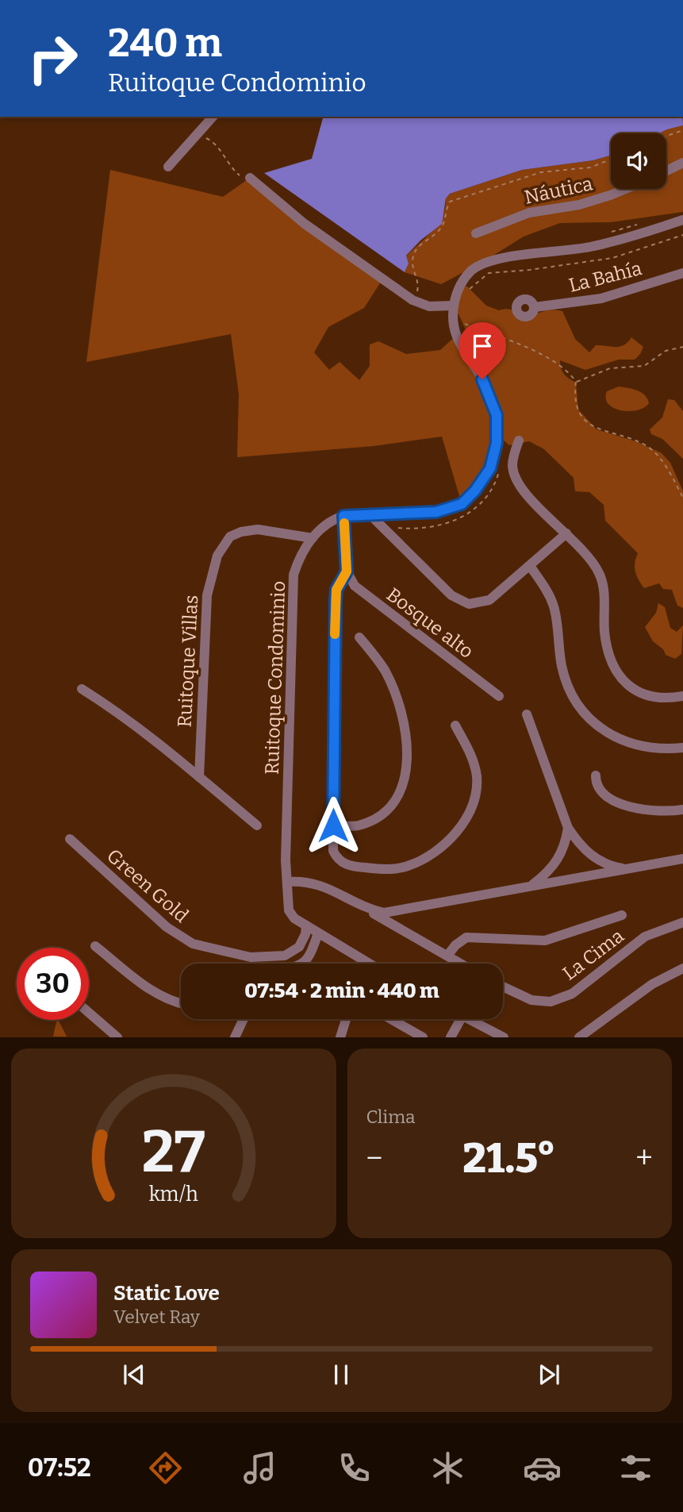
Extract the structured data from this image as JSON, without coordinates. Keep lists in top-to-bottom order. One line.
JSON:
{"streets":{"street":["Náutica","La Bahía","Bosque alto","Ruitoque Villas","Ruitoque Condominio","Green Gold","La Cima"]},"crossings":[["Ruitoque Villas","Ruitoque Condominio"]],"page":{"turn":["240 m","Ruitoque Condominio"],"limit":"30","trip":"07:54 · 2 min · 440 m","tile":"Clima","heat":["−","21.5°","+"],"song":["Static Love","Velvet Ray"],"tabs":"07:52","gauge":["27","km/h"]}}
